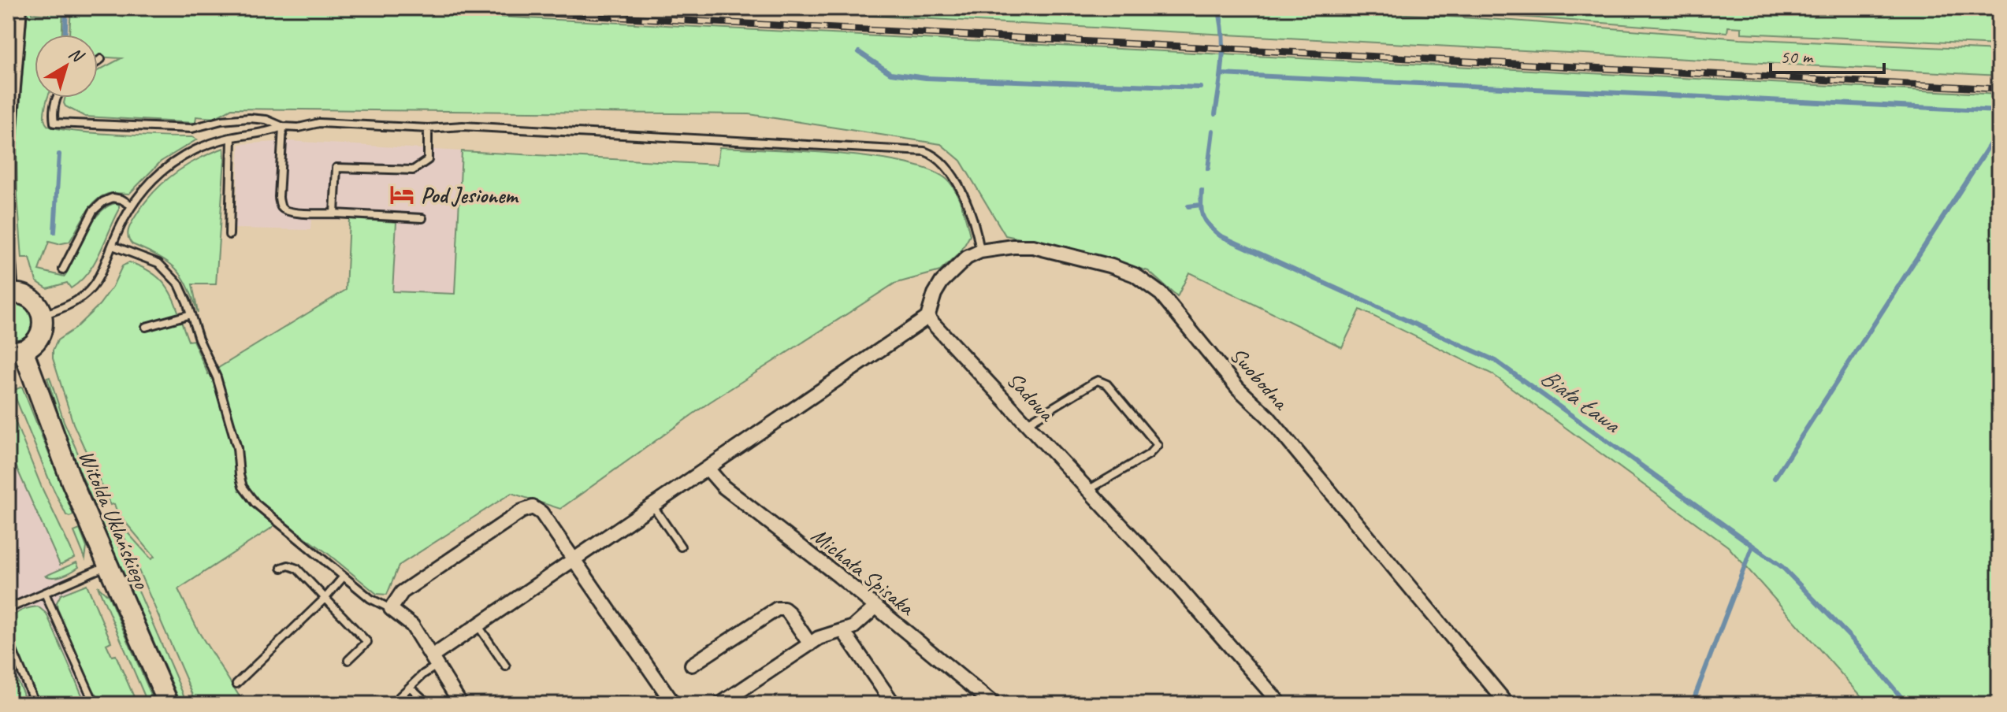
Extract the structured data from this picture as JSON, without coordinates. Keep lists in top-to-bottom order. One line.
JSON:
{"streets":{"street":["Swobodna","Sadowa","Witolda Uklańskiego","Michała Spisaka"]},"crossings":[["Swobodna","Sadowa"]],"water":["Biała Ława"],"places":{"hotel":["Pod Jesionem"]},"scale_bar":"50 m","north":"top right"}
